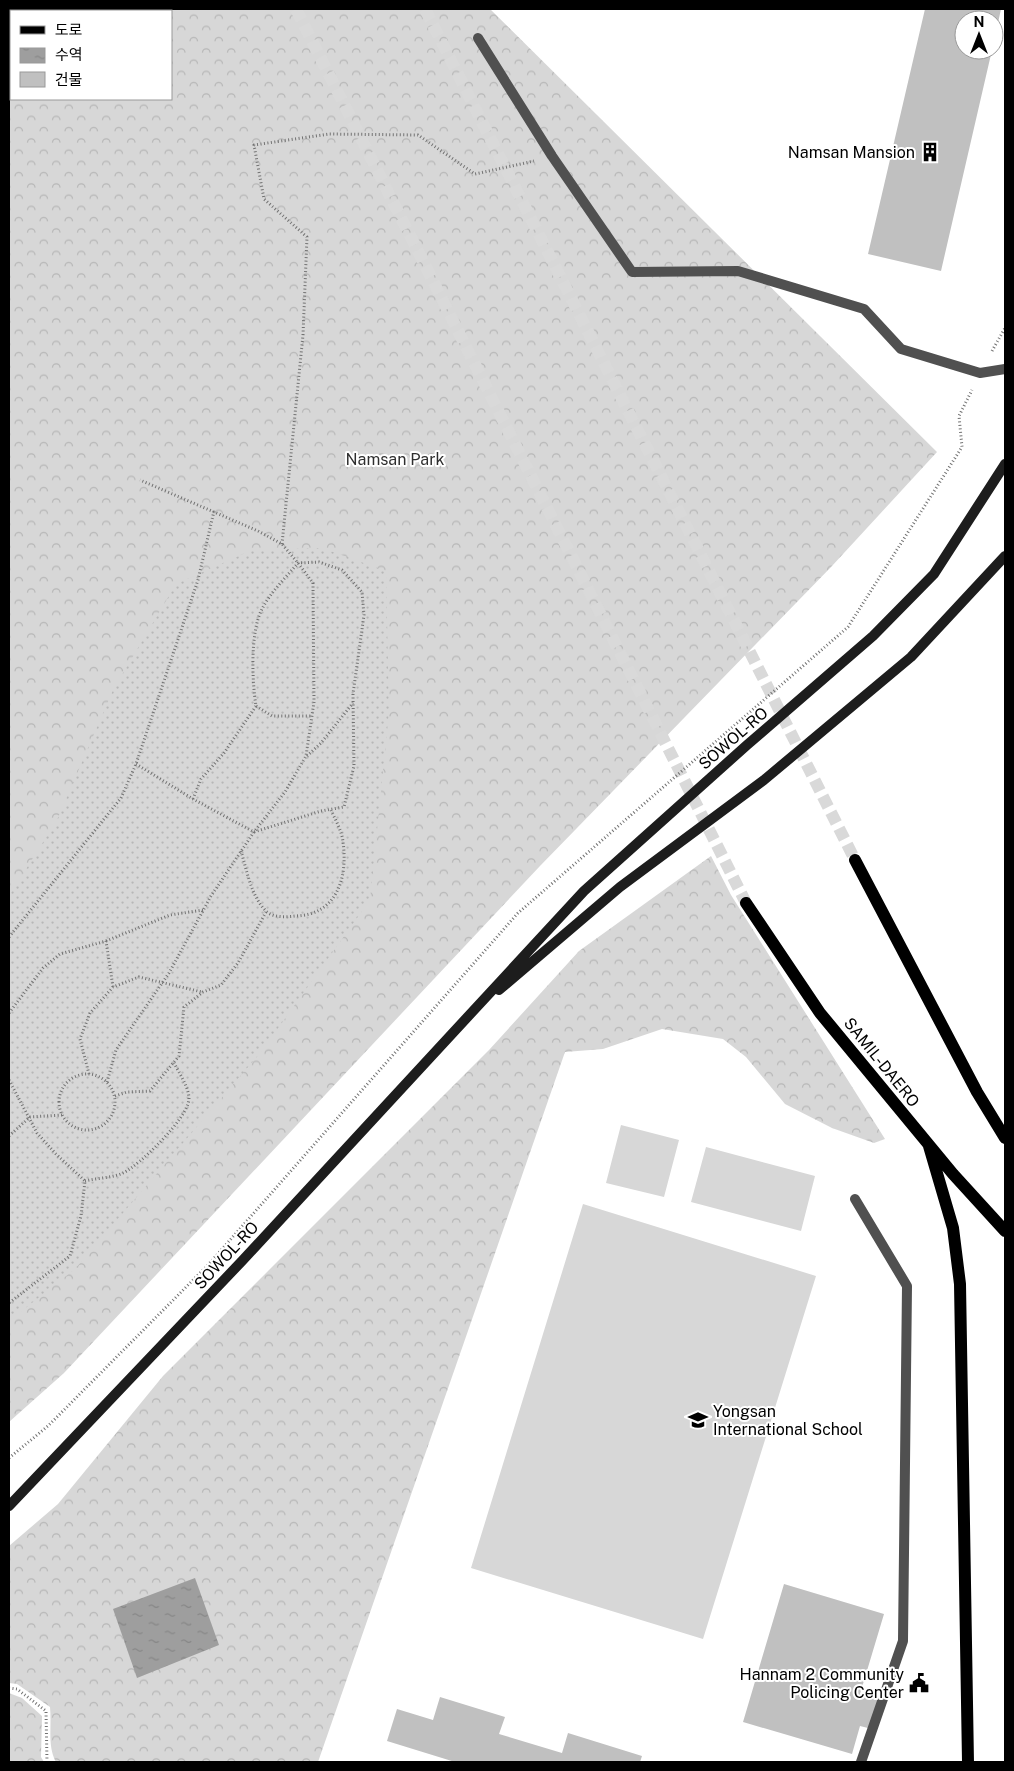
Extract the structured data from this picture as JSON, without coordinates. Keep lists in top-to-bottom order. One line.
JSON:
{"streets":{"main road":["SOWOL-RO","SAMIL-DAERO"]},"parks":["Namsan Park"],"places":{"building":["Namsan Mansion"],"school or university":["Yongsan International School"],"public building":["Hannam 2 Community Policing Center"]},"legend":["도로","수역","건물"],"north":"top"}
